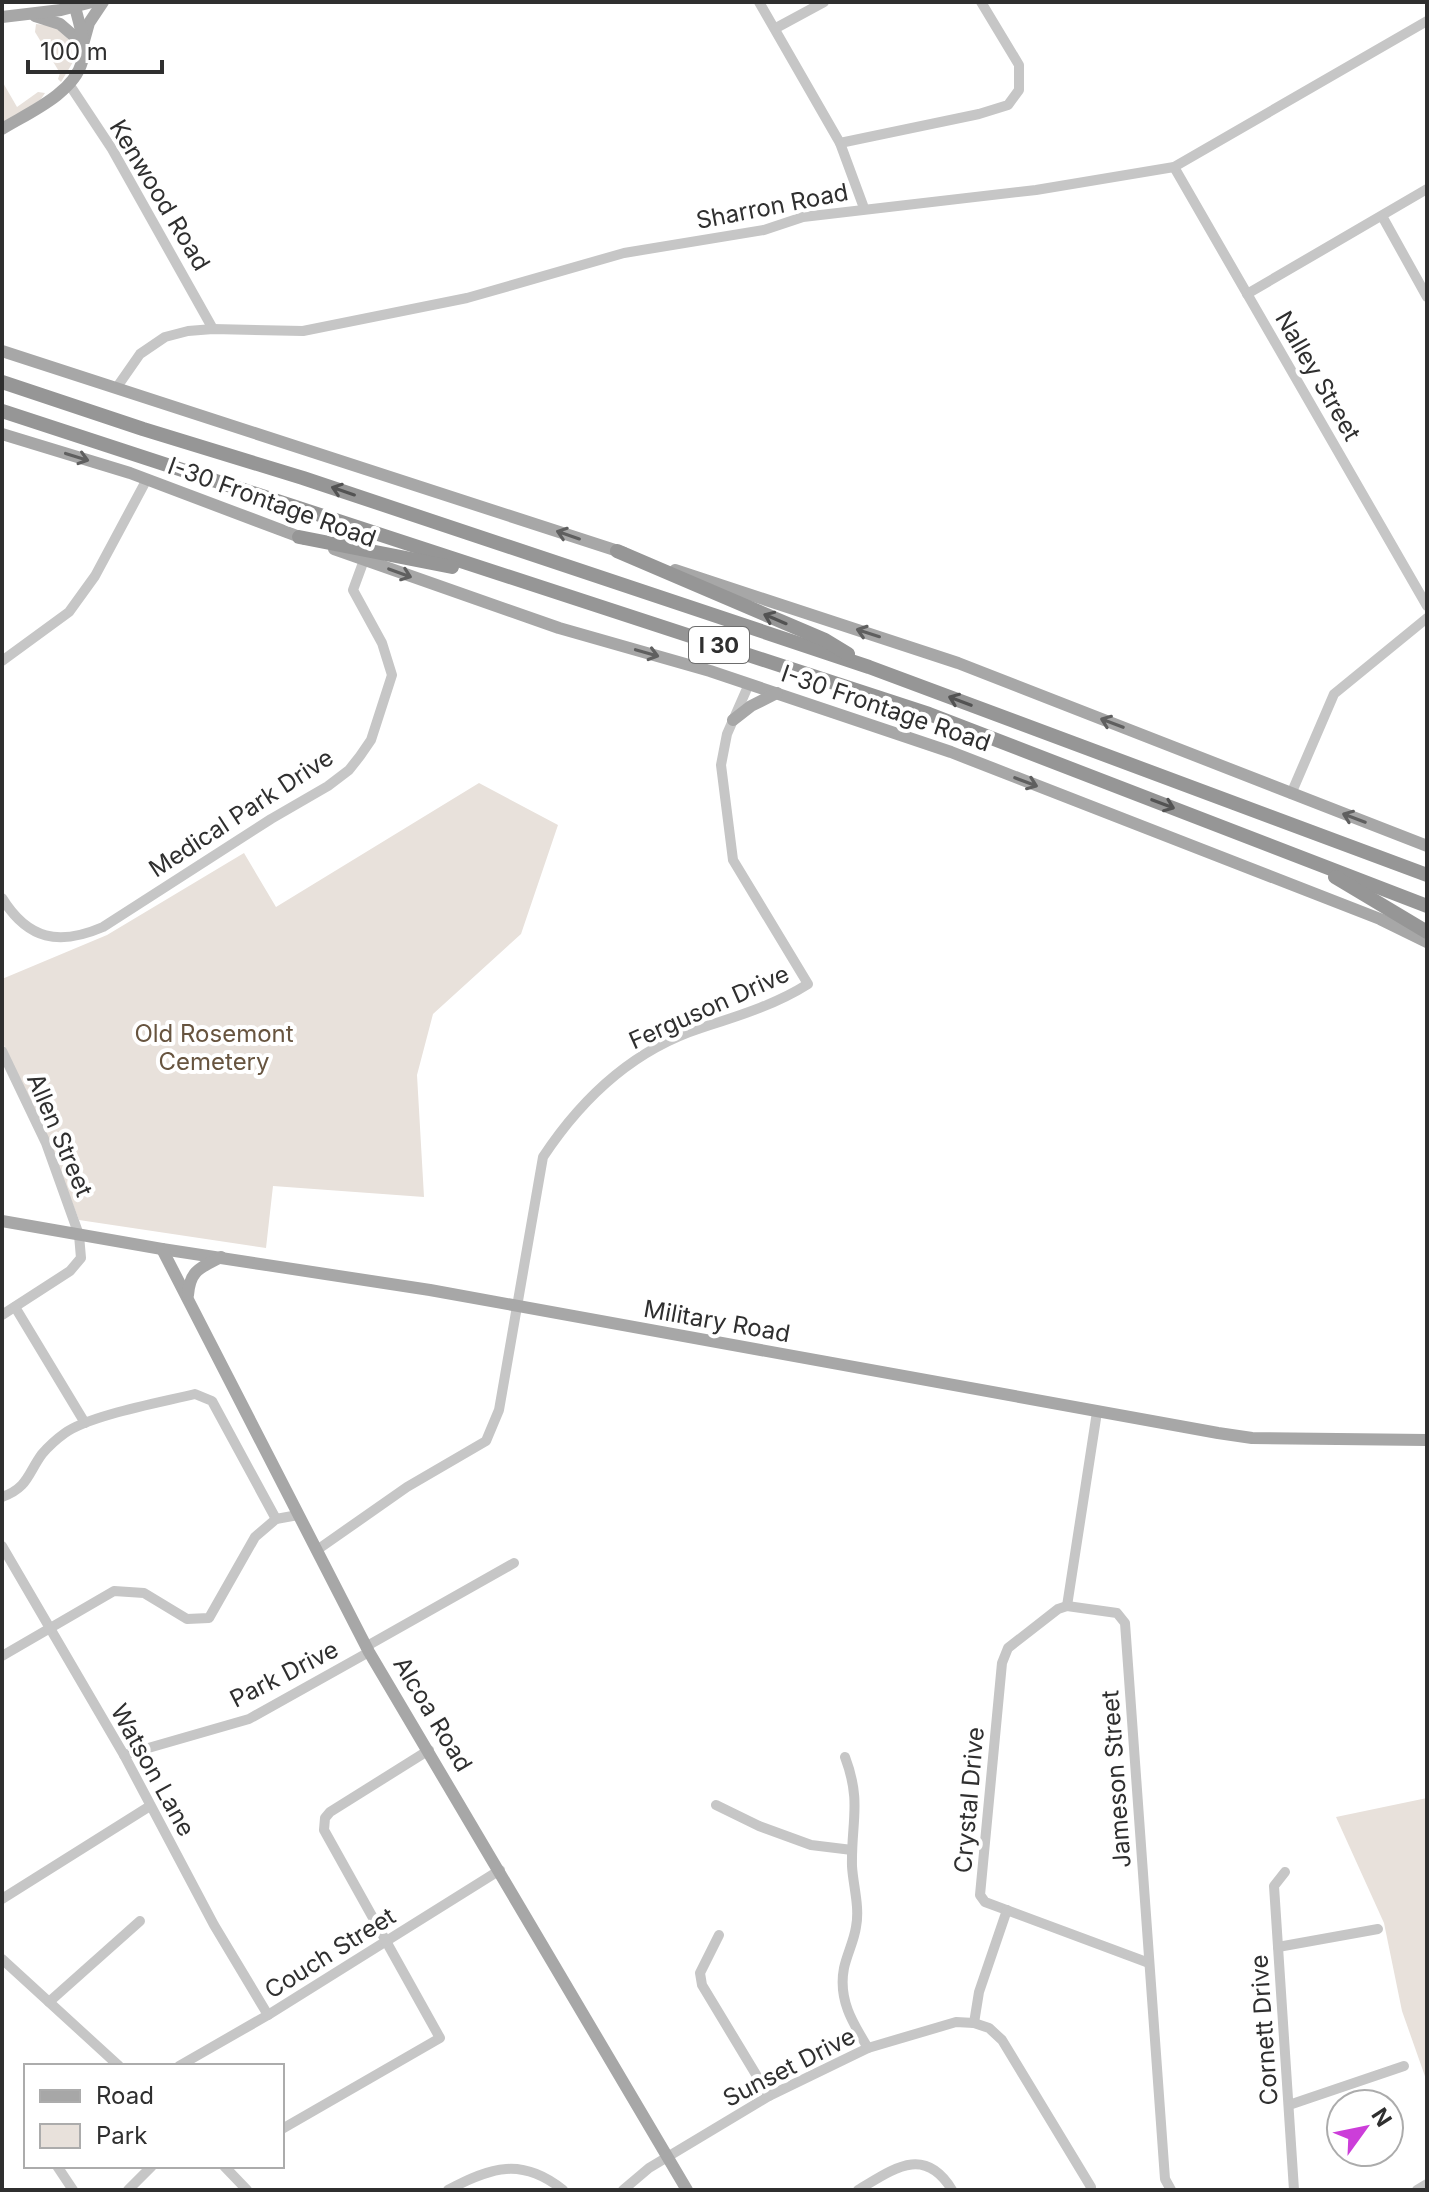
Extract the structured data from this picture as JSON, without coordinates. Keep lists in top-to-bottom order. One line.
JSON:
{"streets":{"highway":["I 30"],"main road":["I-30 Frontage Road","Military Road","Alcoa Road"],"street":["Kenwood Road","Sharron Road","Nalley Street","Medical Park Drive","Ferguson Drive","Allen Street","Park Drive","Watson Lane","Jameson Street","Crystal Drive","Couch Street","Cornett Drive","Sunset Drive"]},"crossings":[["Kenwood Road","Sharron Road"],["Sharron Road","Nalley Street"],["I-30 Frontage Road","Medical Park Drive"],["I-30 Frontage Road","Ferguson Drive"],["Ferguson Drive","Military Road"],["Ferguson Drive","Alcoa Road"],["Allen Street","Military Road"],["Military Road","Alcoa Road"],["Park Drive","Alcoa Road"],["Park Drive","Watson Lane"],["Alcoa Road","Couch Street"],["Alcoa Road","Sunset Drive"],["Watson Lane","Couch Street"],["Jameson Street","Crystal Drive"]],"parks":["Old Rosemont Cemetery"],"legend":["Road","Park"],"scale_bar":"100 m","north":"top right"}
